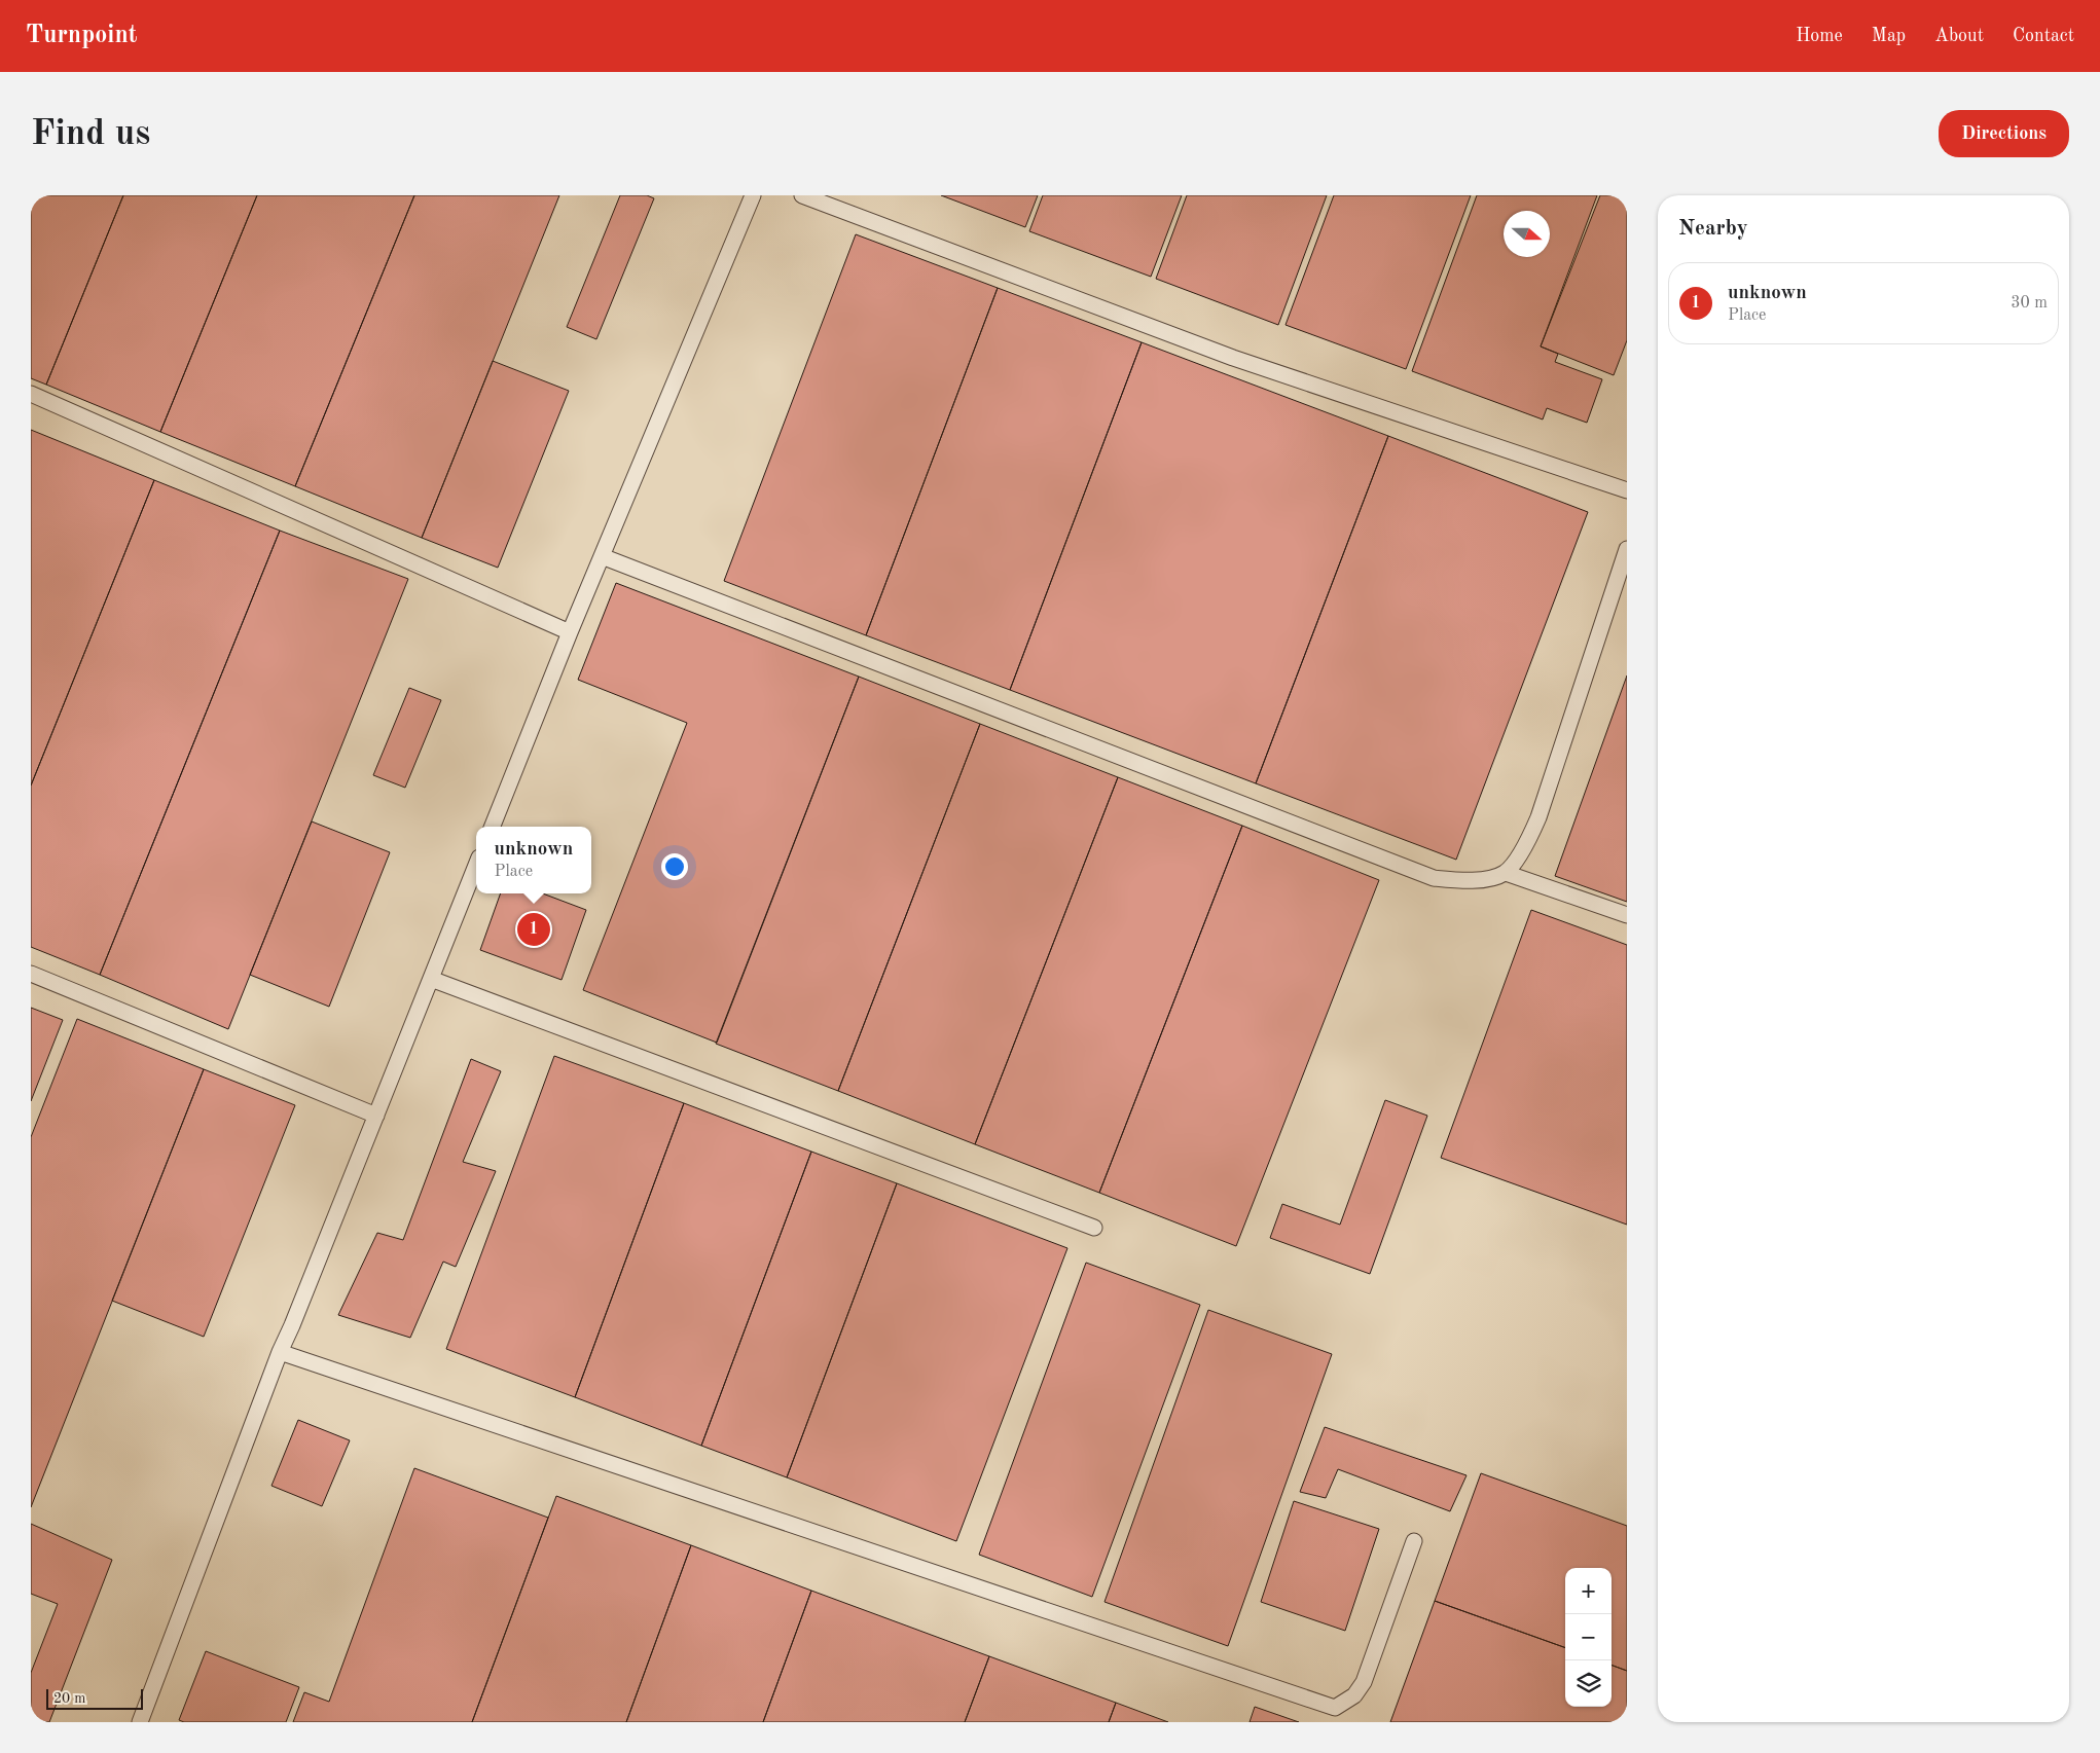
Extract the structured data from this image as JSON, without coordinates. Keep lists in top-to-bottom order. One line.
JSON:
{"scale_bar":"20 m","north":"right","page":{"header":"Turnpoint","nav":["Home","Map","About","Contact"],"buttons":"Directions","title":"Find us","heading":"Nearby","list":[{"mark":"1","name":"unknown","note":"Place","value":"30 m"}],"popup":["unknown","Place"],"pins":"1","map_buttons":["+","−"],"scale":"20 m"}}
